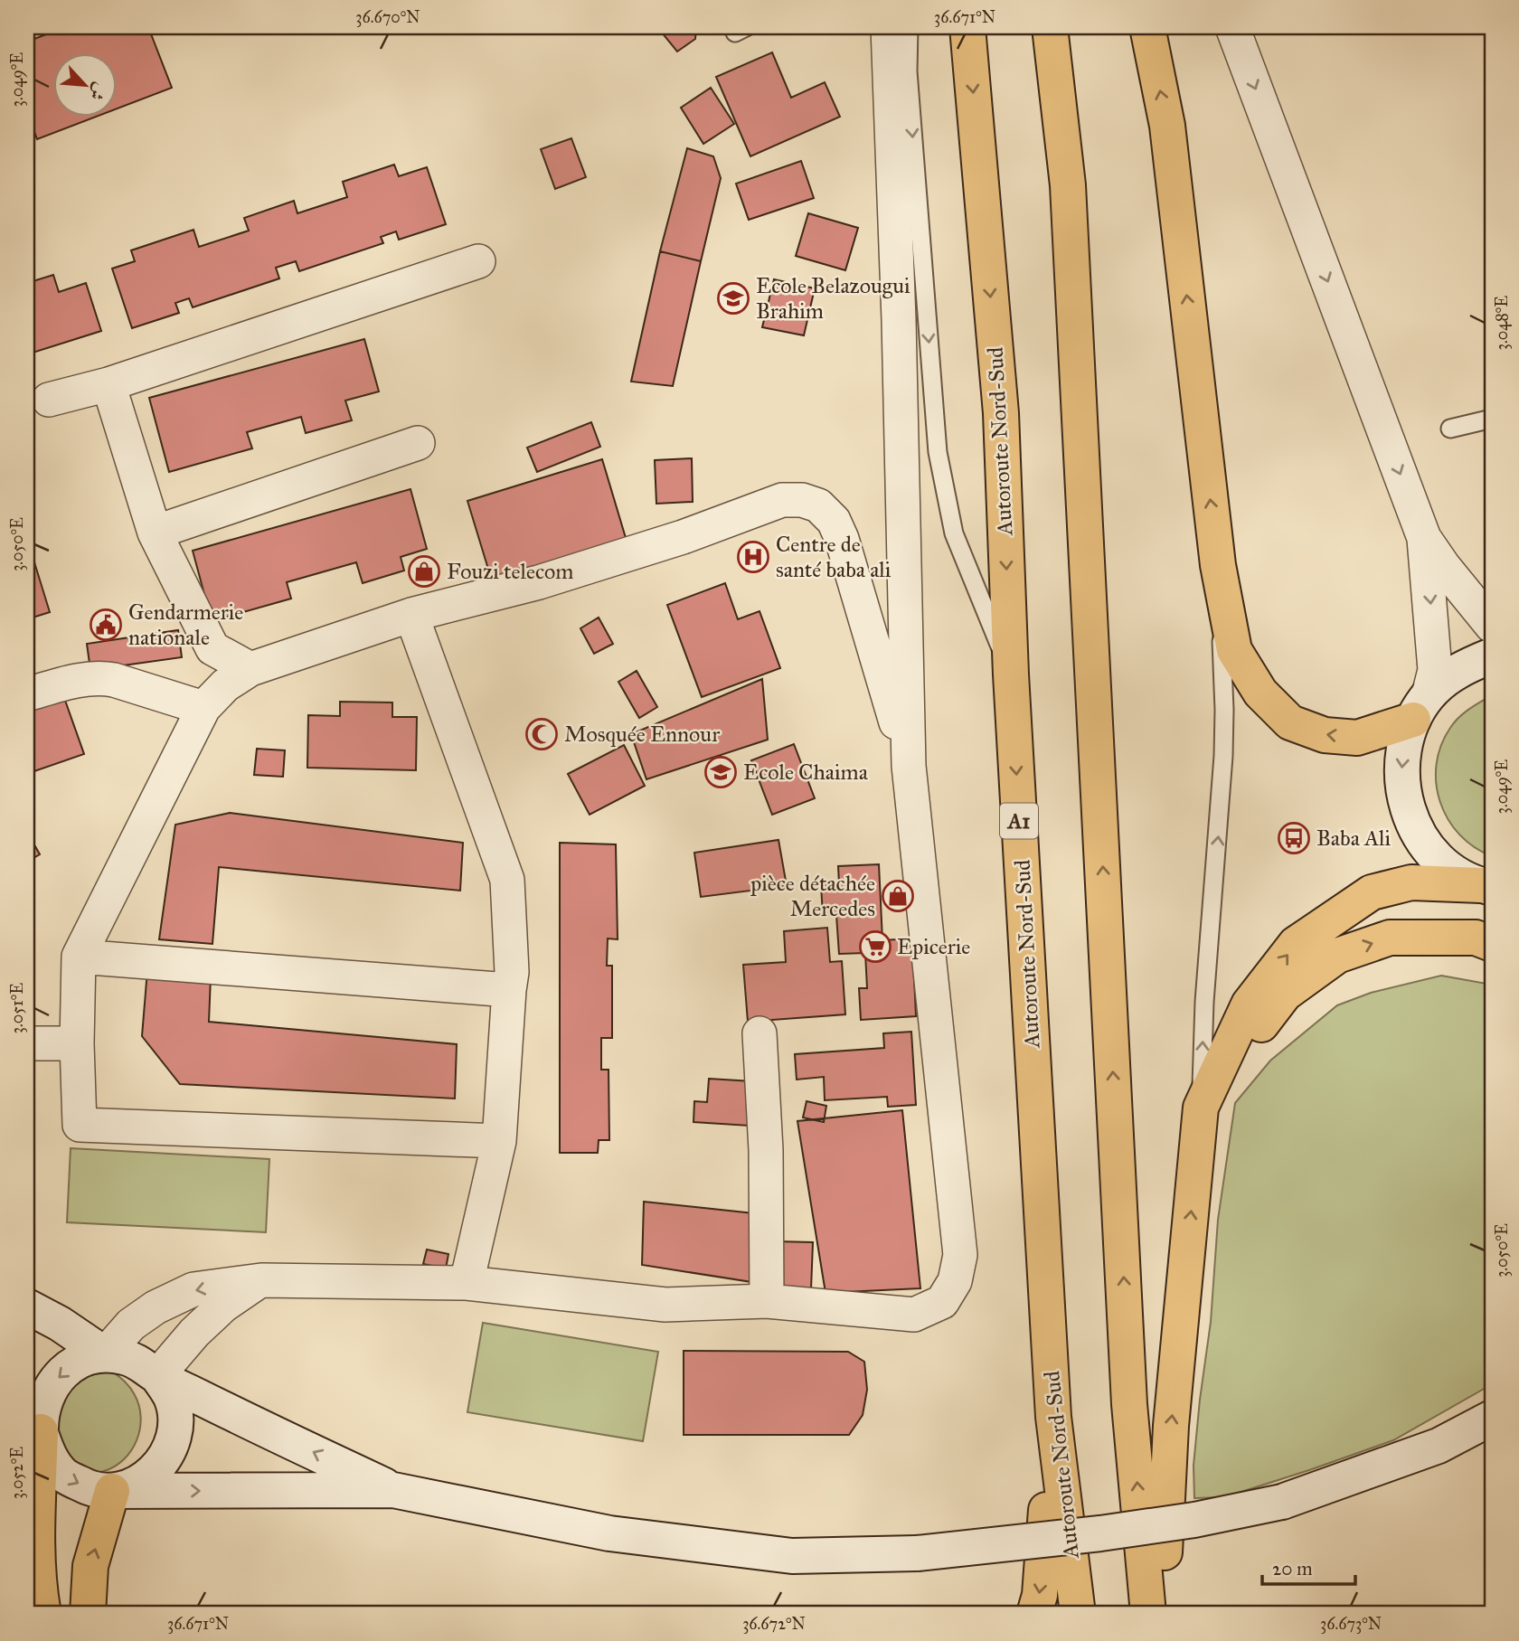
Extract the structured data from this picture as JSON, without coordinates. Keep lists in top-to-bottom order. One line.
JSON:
{"streets":{"highway":["Autoroute Nord-Sud","A1"]},"places":{"school or university":["Ecole Belazougui Brahim","Ecole Chaima"],"hospital":["Centre de santé baba ali"],"shop":["Fouzi telecom","pièce détachée Mercedes"],"public building":["Gendarmerie nationale"],"mosque":["Mosquée Ennour"],"bus stop":["Baba Ali"],"supermarket":["Epicerie"]},"scale_bar":"20 m","north":"bottom right","coordinates":["36.670°N","36.671°N","3.049°E","3.048°E","3.050°E","3.051°E","3.052°E","36.672°N","36.673°N"]}
